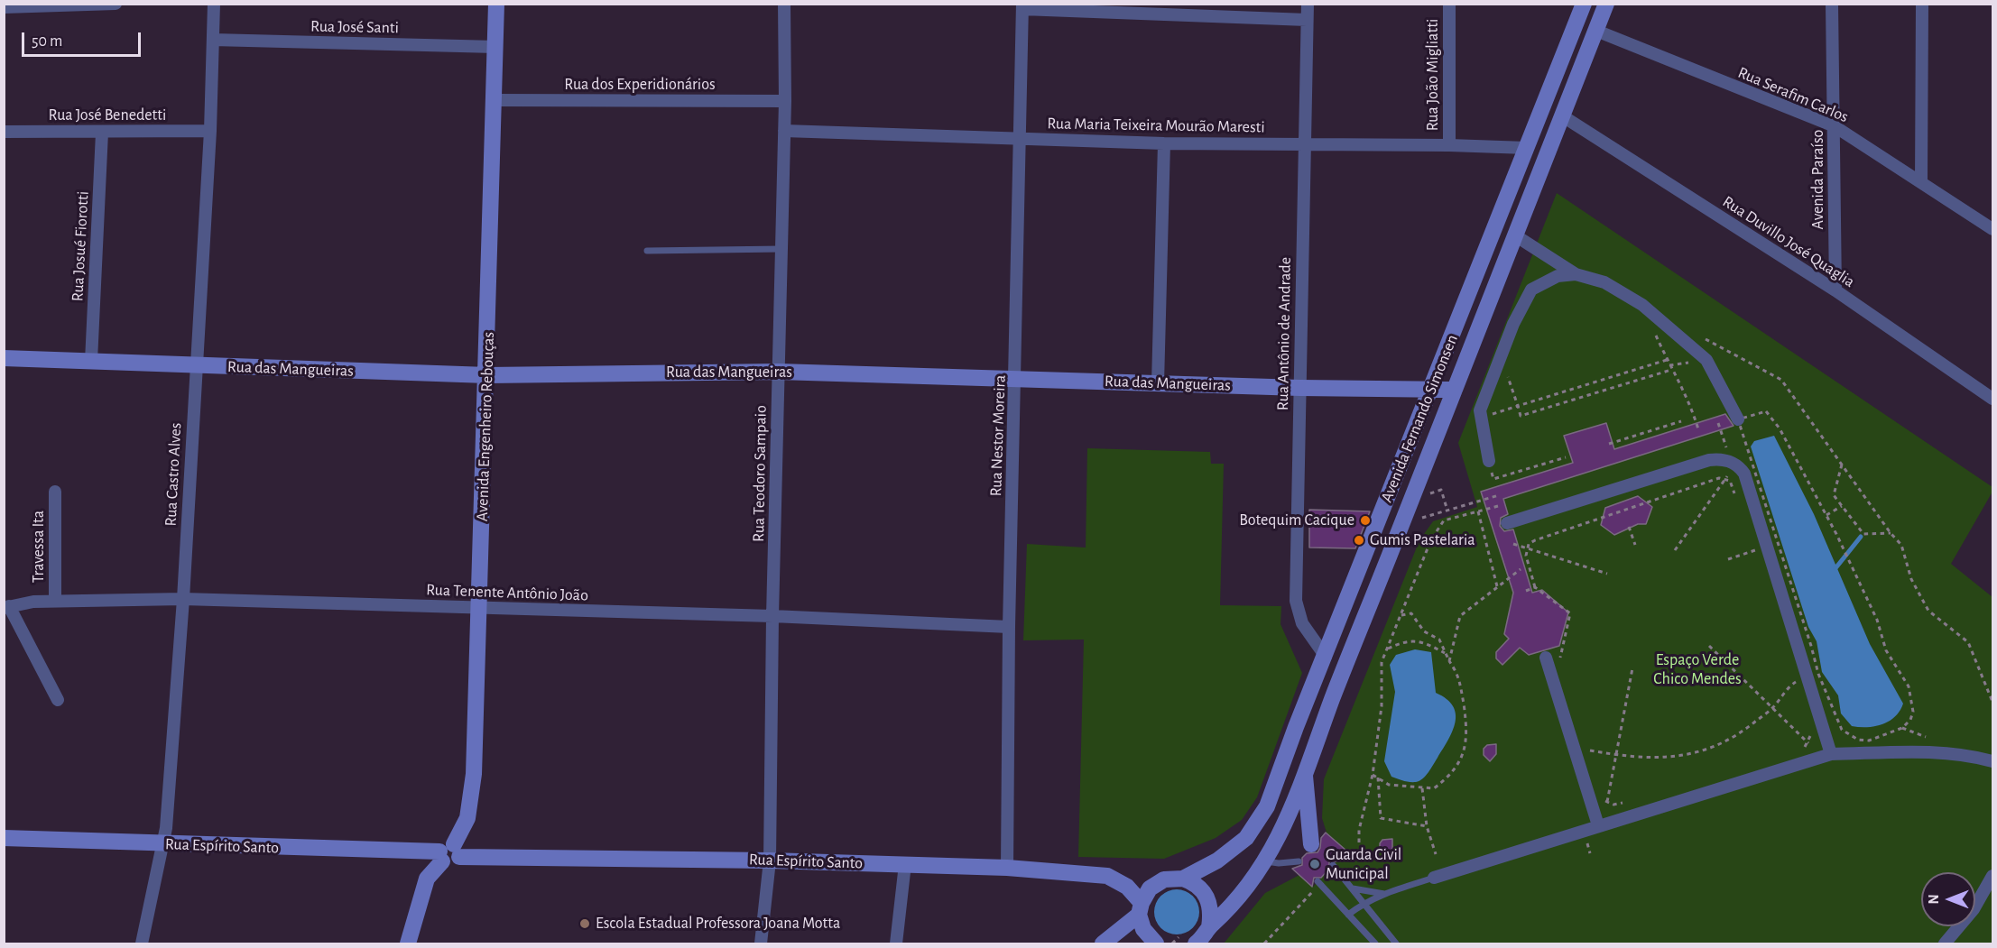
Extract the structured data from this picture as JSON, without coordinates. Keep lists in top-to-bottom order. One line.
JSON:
{"streets":{"street":["Rua José Santi","Rua João Migliatti","Rua dos Experidionários","Rua Serafim Carlos","Rua José Benedetti","Rua Maria Teixeira Mourão Maresti","Avenida Paraíso","Rua Duvillo José Quaglia","Rua Josué Fiorotti","Rua Antônio de Andrade","Rua das Mangueiras","Avenida Fernando Simonsen","Avenida Engenheiro Rebouças","Rua Nestor Moreira","Rua Teodoro Sampaio","Rua Castro Alves","Travessa Ita","Rua Tenente Antônio João","Rua Espírito Santo"]},"crossings":[["Rua José Santi","Avenida Engenheiro Rebouças"],["Rua José Santi","Rua Castro Alves"],["Rua João Migliatti","Rua Maria Teixeira Mourão Maresti"],["Rua dos Experidionários","Avenida Engenheiro Rebouças"],["Rua dos Experidionários","Rua Teodoro Sampaio"],["Rua Serafim Carlos","Avenida Paraíso"],["Rua Serafim Carlos","Avenida Fernando Simonsen"],["Rua José Benedetti","Rua Josué Fiorotti"],["Rua José Benedetti","Rua Castro Alves"],["Rua Maria Teixeira Mourão Maresti","Rua Antônio de Andrade"],["Rua Maria Teixeira Mourão Maresti","Avenida Fernando Simonsen"],["Rua Maria Teixeira Mourão Maresti","Rua Nestor Moreira"],["Rua Maria Teixeira Mourão Maresti","Rua Teodoro Sampaio"],["Avenida Paraíso","Rua Duvillo José Quaglia"],["Rua Duvillo José Quaglia","Avenida Fernando Simonsen"],["Rua Josué Fiorotti","Rua das Mangueiras"],["Rua Antônio de Andrade","Rua das Mangueiras"],["Rua Antônio de Andrade","Avenida Fernando Simonsen"],["Rua das Mangueiras","Avenida Fernando Simonsen"],["Rua das Mangueiras","Avenida Engenheiro Rebouças"],["Rua das Mangueiras","Rua Nestor Moreira"],["Rua das Mangueiras","Rua Teodoro Sampaio"],["Rua das Mangueiras","Rua Castro Alves"],["Avenida Fernando Simonsen","Rua Espírito Santo"],["Avenida Engenheiro Rebouças","Rua Tenente Antônio João"],["Avenida Engenheiro Rebouças","Rua Espírito Santo"],["Rua Nestor Moreira","Rua Tenente Antônio João"],["Rua Nestor Moreira","Rua Espírito Santo"],["Rua Teodoro Sampaio","Rua Tenente Antônio João"],["Rua Teodoro Sampaio","Rua Espírito Santo"],["Rua Castro Alves","Rua Tenente Antônio João"],["Rua Castro Alves","Rua Espírito Santo"],["Travessa Ita","Rua Tenente Antônio João"]],"parks":["Espaço Verde Chico Mendes"],"places":["Botequim Cacique","Gumis Pastelaria","Guarda Civil Municipal","Escola Estadual Professora Joana Motta"],"scale_bar":"50 m","north":"left"}
